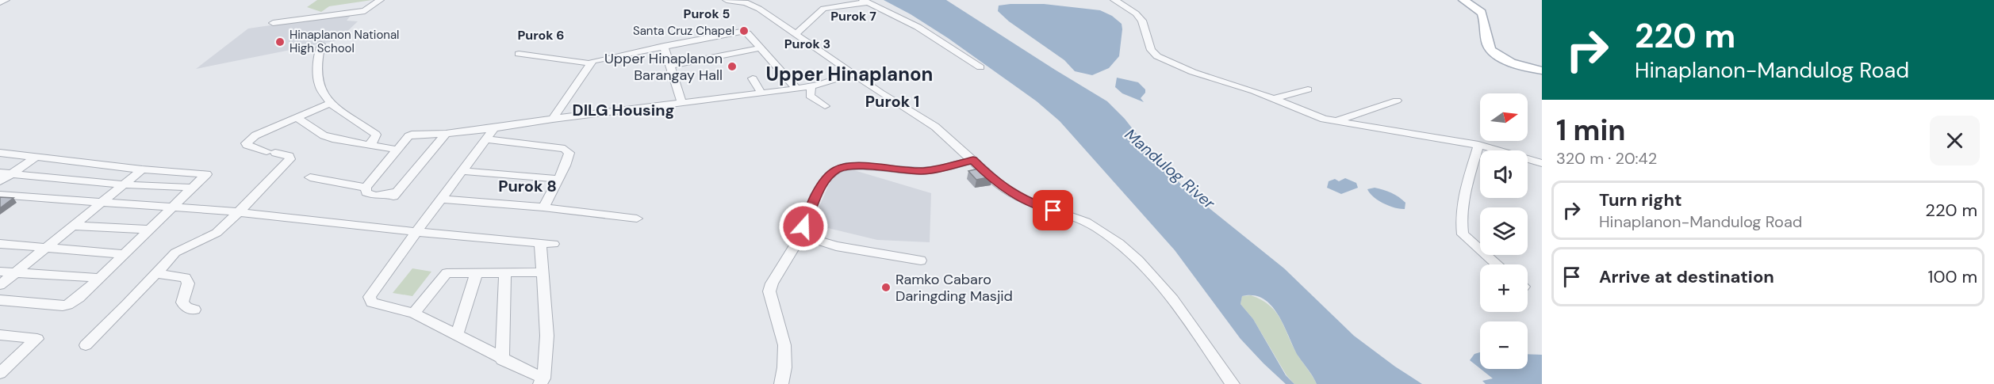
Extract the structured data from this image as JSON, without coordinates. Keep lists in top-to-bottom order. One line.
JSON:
{"districts":["Purok 5","Purok 7","Purok 6","Purok 3","Upper Hinaplanon","Purok 1","DILG Housing","Purok 8"],"water":["Mandulog River"],"places":["Santa Cruz Chapel","Hinaplanon National High School","Upper Hinaplanon Barangay Hall","Ramko Cabaro Daringding Masjid"],"north":"right","page":{"turn":["220 m","Hinaplanon-Mandulog Road"],"map_buttons":["+","−"],"heading":["1 min","320 m · 20:42"],"list":[{"name":"Turn right","note":"Hinaplanon-Mandulog Road","value":"220 m"},{"name":"Arrive at destination","value":"100 m"}]}}
